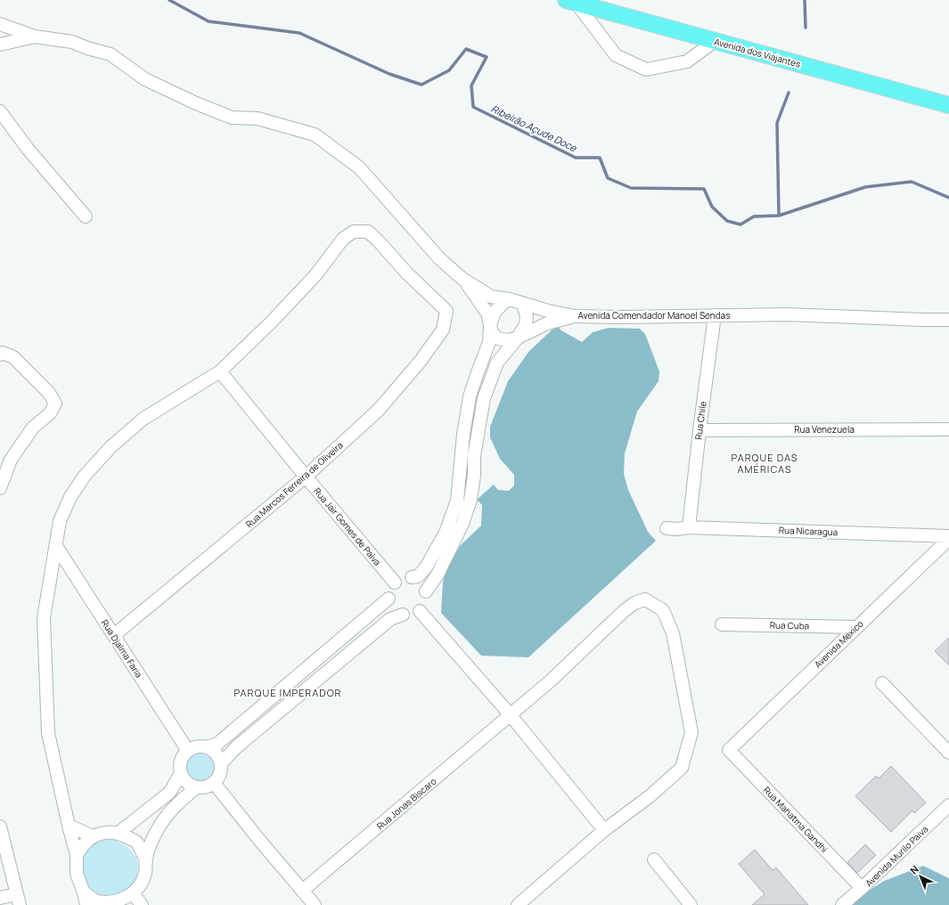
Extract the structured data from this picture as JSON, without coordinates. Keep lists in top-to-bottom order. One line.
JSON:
{"streets":{"main road":["Avenida dos Viajantes"],"street":["Avenida Comendador Manoel Sendas","Rua Chile","Rua Venezuela","Rua Marcos Ferreira de Oliveira","Rua Jair Gomes de Paiva","Rua Nicaragua","Rua Cuba","Avenida México","Rua Djalma Faria","Rua Jonas Biscaro","Rua Mahatma Gandhi","Avenida Murilo Paiva"]},"crossings":[["Avenida Comendador Manoel Sendas","Rua Chile"],["Rua Chile","Rua Venezuela"],["Rua Chile","Rua Nicaragua"],["Rua Marcos Ferreira de Oliveira","Rua Jair Gomes de Paiva"],["Rua Marcos Ferreira de Oliveira","Rua Djalma Faria"],["Rua Nicaragua","Avenida México"],["Rua Cuba","Avenida México"],["Avenida México","Rua Mahatma Gandhi"],["Rua Mahatma Gandhi","Avenida Murilo Paiva"]],"districts":["PARQUE DAS AMÉRICAS","PARQUE IMPERADOR"],"water":["Ribeirão Açude Doce"],"north":"top left"}
